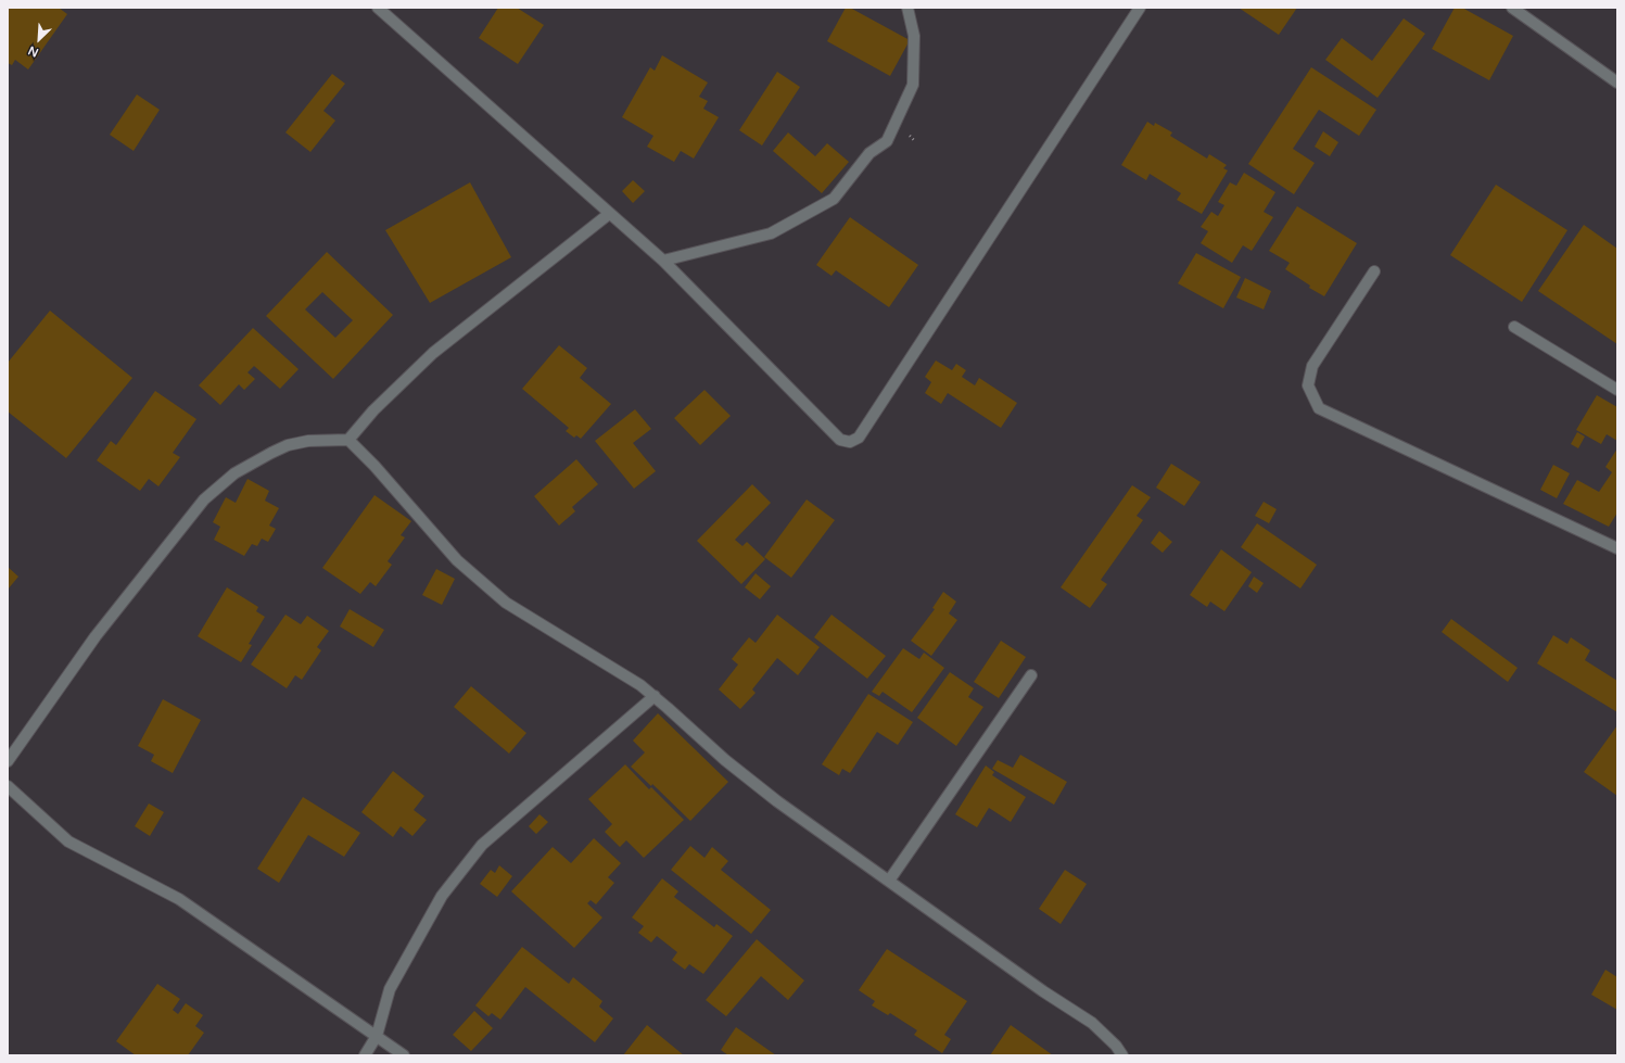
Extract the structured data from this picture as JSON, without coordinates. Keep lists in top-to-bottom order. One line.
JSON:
{"north":"bottom left"}
